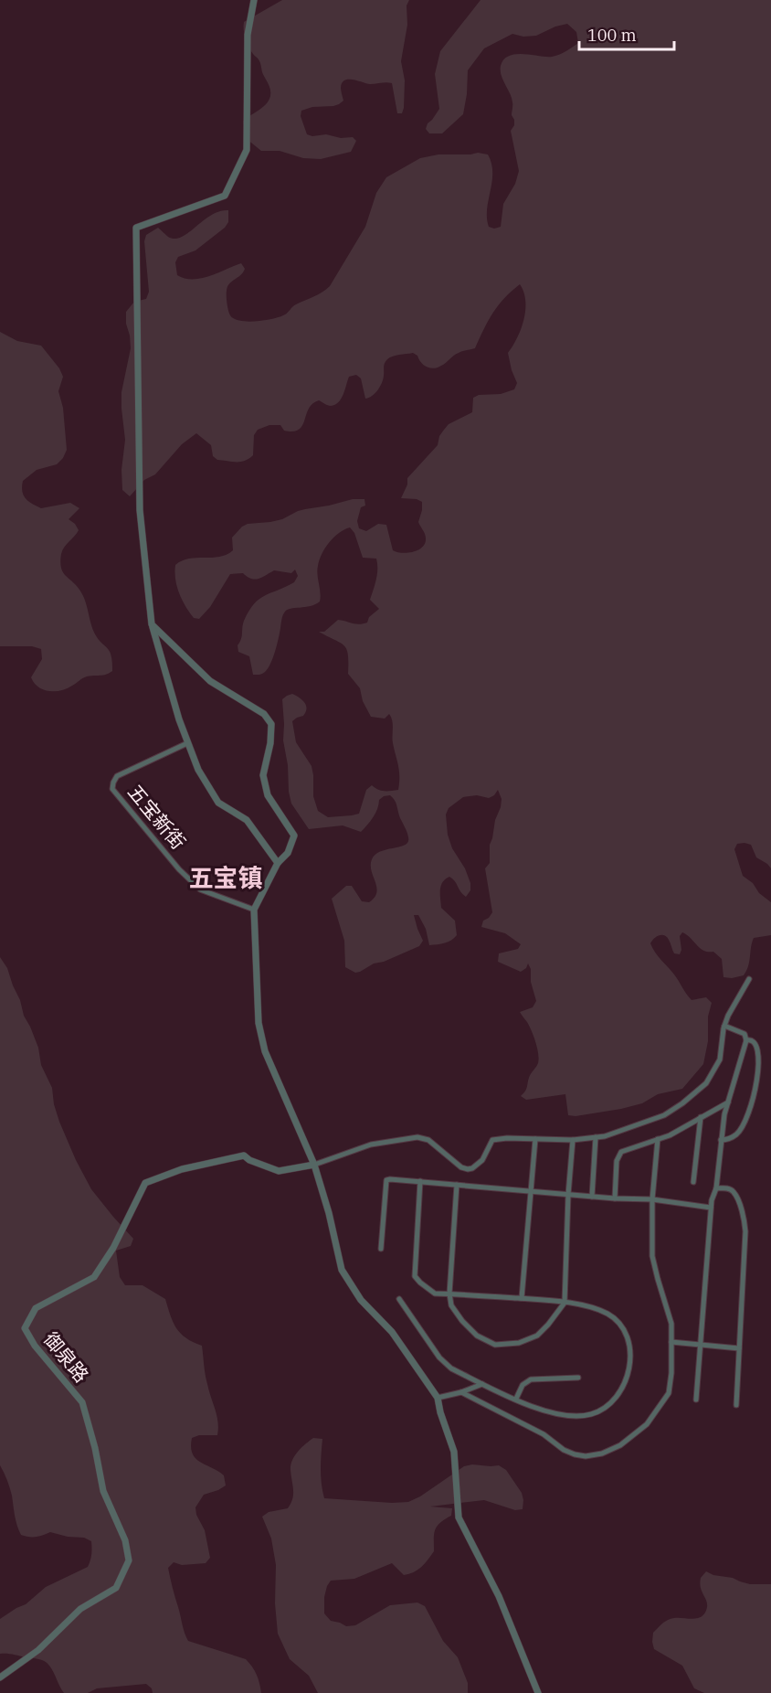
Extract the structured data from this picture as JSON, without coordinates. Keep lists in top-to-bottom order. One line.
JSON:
{"streets":{"street":["五宝新街","御泉路"]},"districts":["五宝镇"],"scale_bar":"100 m"}
